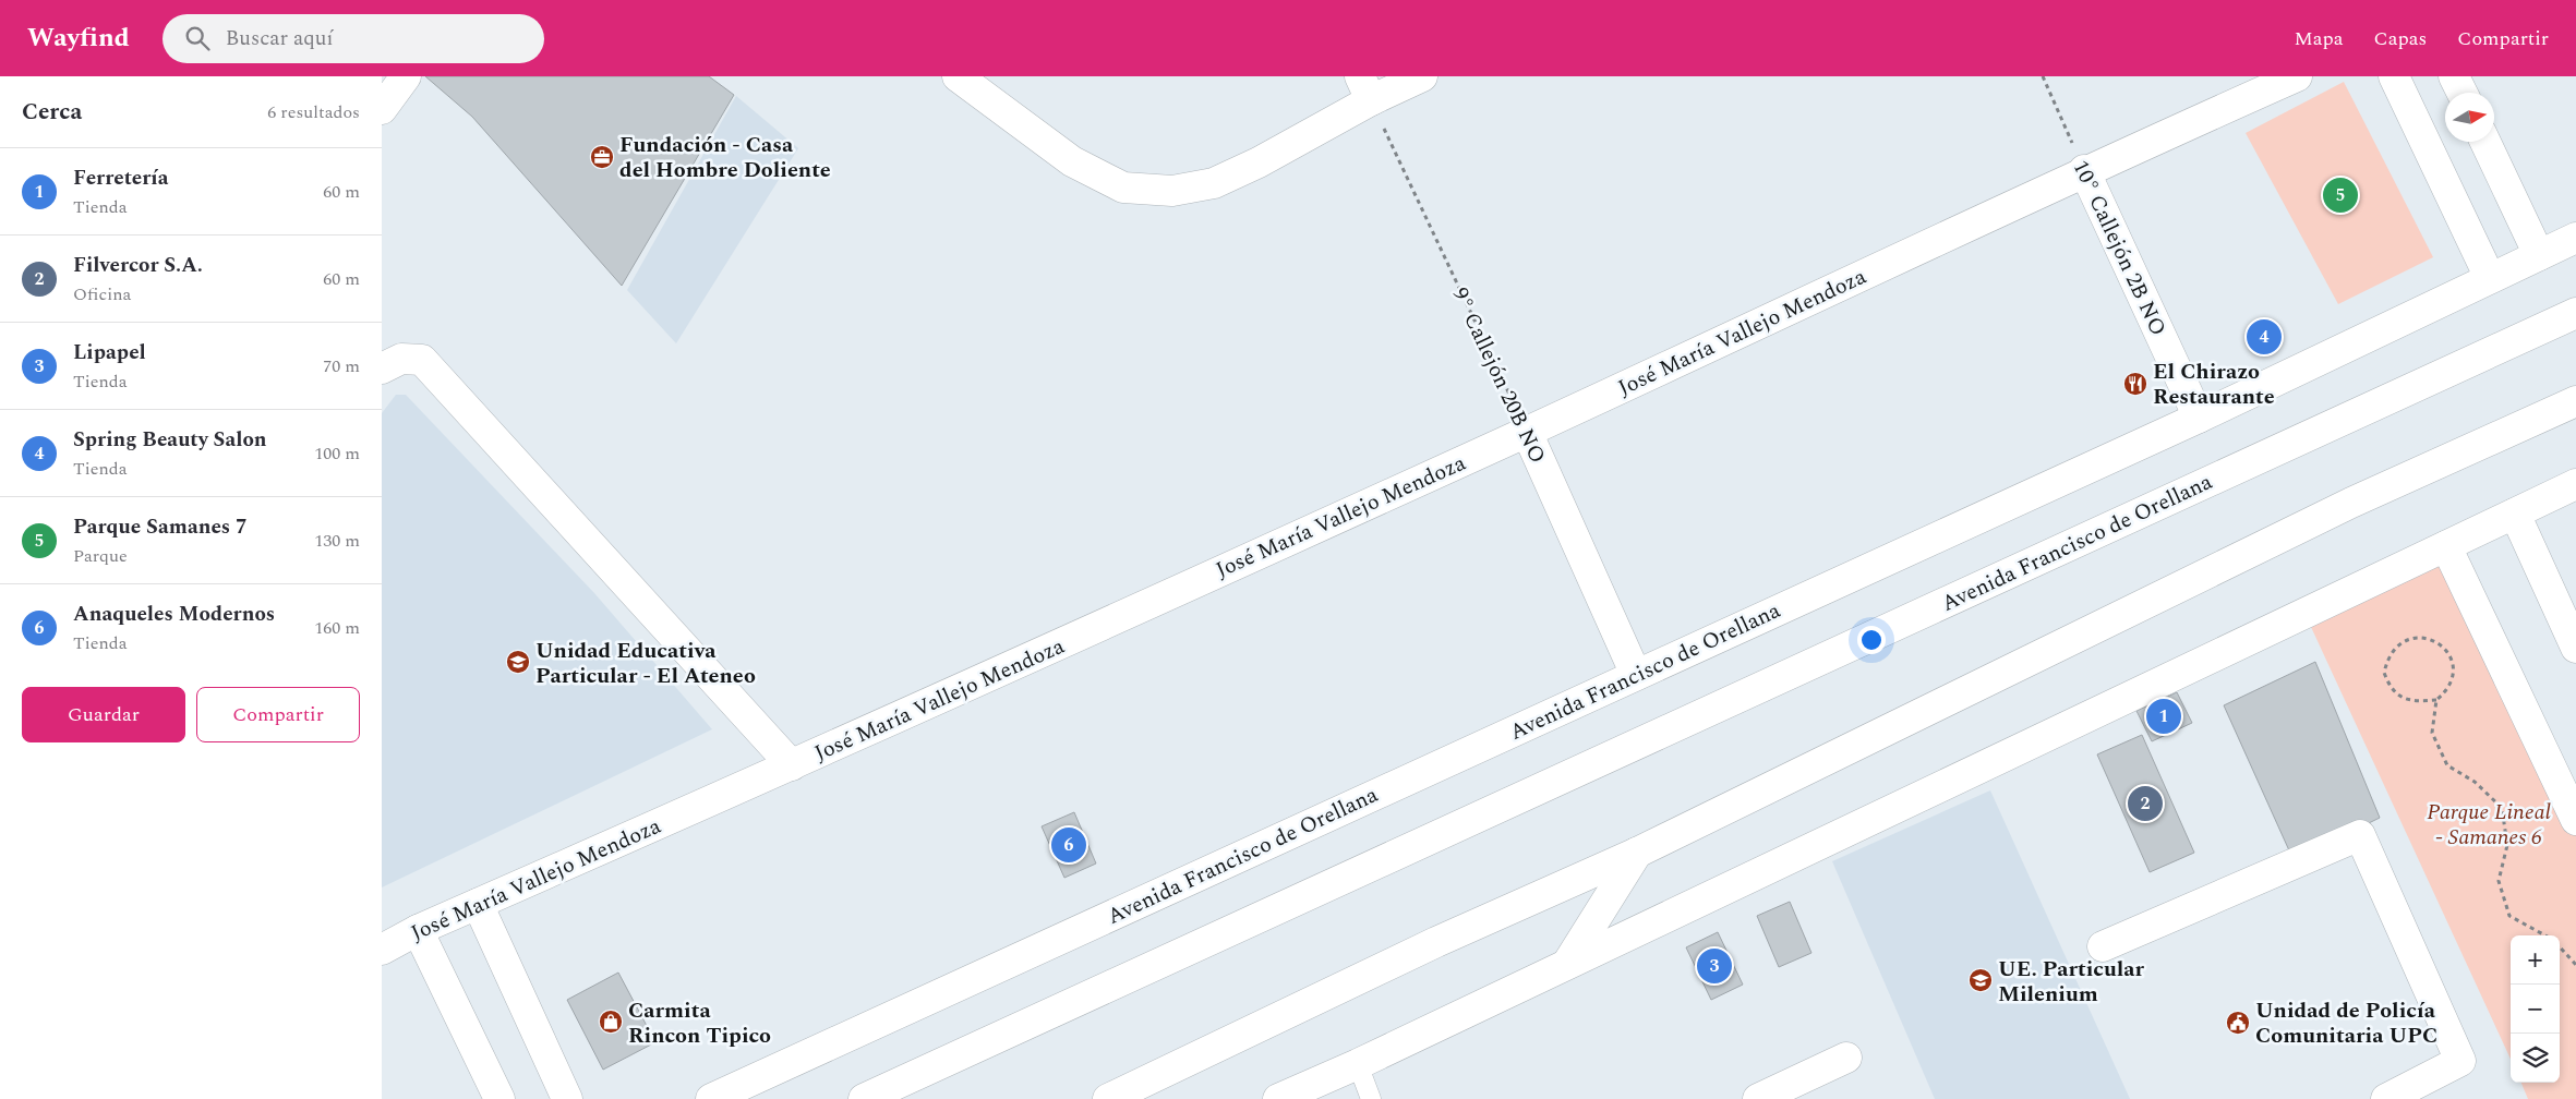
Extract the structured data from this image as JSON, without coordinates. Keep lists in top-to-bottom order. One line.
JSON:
{"streets":{"main road":["10° Callejón 2B NO","José María Vallejo Mendoza","9° Callejón 20B NO","Avenida Francisco de Orellana"]},"crossings":[["10° Callejón 2B NO","José María Vallejo Mendoza"],["10° Callejón 2B NO","Avenida Francisco de Orellana"],["José María Vallejo Mendoza","9° Callejón 20B NO"],["9° Callejón 20B NO","Avenida Francisco de Orellana"]],"parks":["Parque Lineal - Samanes 6"],"places":{"office":["Fundación - Casa del Hombre Doliente"],"restaurant":["El Chirazo Restaurante"],"school or university":["Unidad Educativa Particular - El Ateneo","UE. Particular Milenium"],"shop":["Carmita Rincon Tipico"],"public building":["Unidad de Policía Comunitaria UPC"]},"north":"right","page":{"header":"Wayfind","search":"Buscar aquí","nav":["Mapa","Capas","Compartir"],"heading":["Cerca","6 resultados"],"list":[{"mark":"1","name":"Ferretería","note":"Tienda","value":"60 m"},{"mark":"2","name":"Filvercor S.A.","note":"Oficina","value":"60 m"},{"mark":"3","name":"Lipapel","note":"Tienda","value":"70 m"},{"mark":"4","name":"Spring Beauty Salon","note":"Tienda","value":"100 m"},{"mark":"5","name":"Parque Samanes 7","note":"Parque","value":"130 m"},{"mark":"6","name":"Anaqueles Modernos","note":"Tienda","value":"160 m"}],"pins":["5","4","1","2","6","3"],"buttons":["Guardar","Compartir"],"map_buttons":["+","−"]}}
